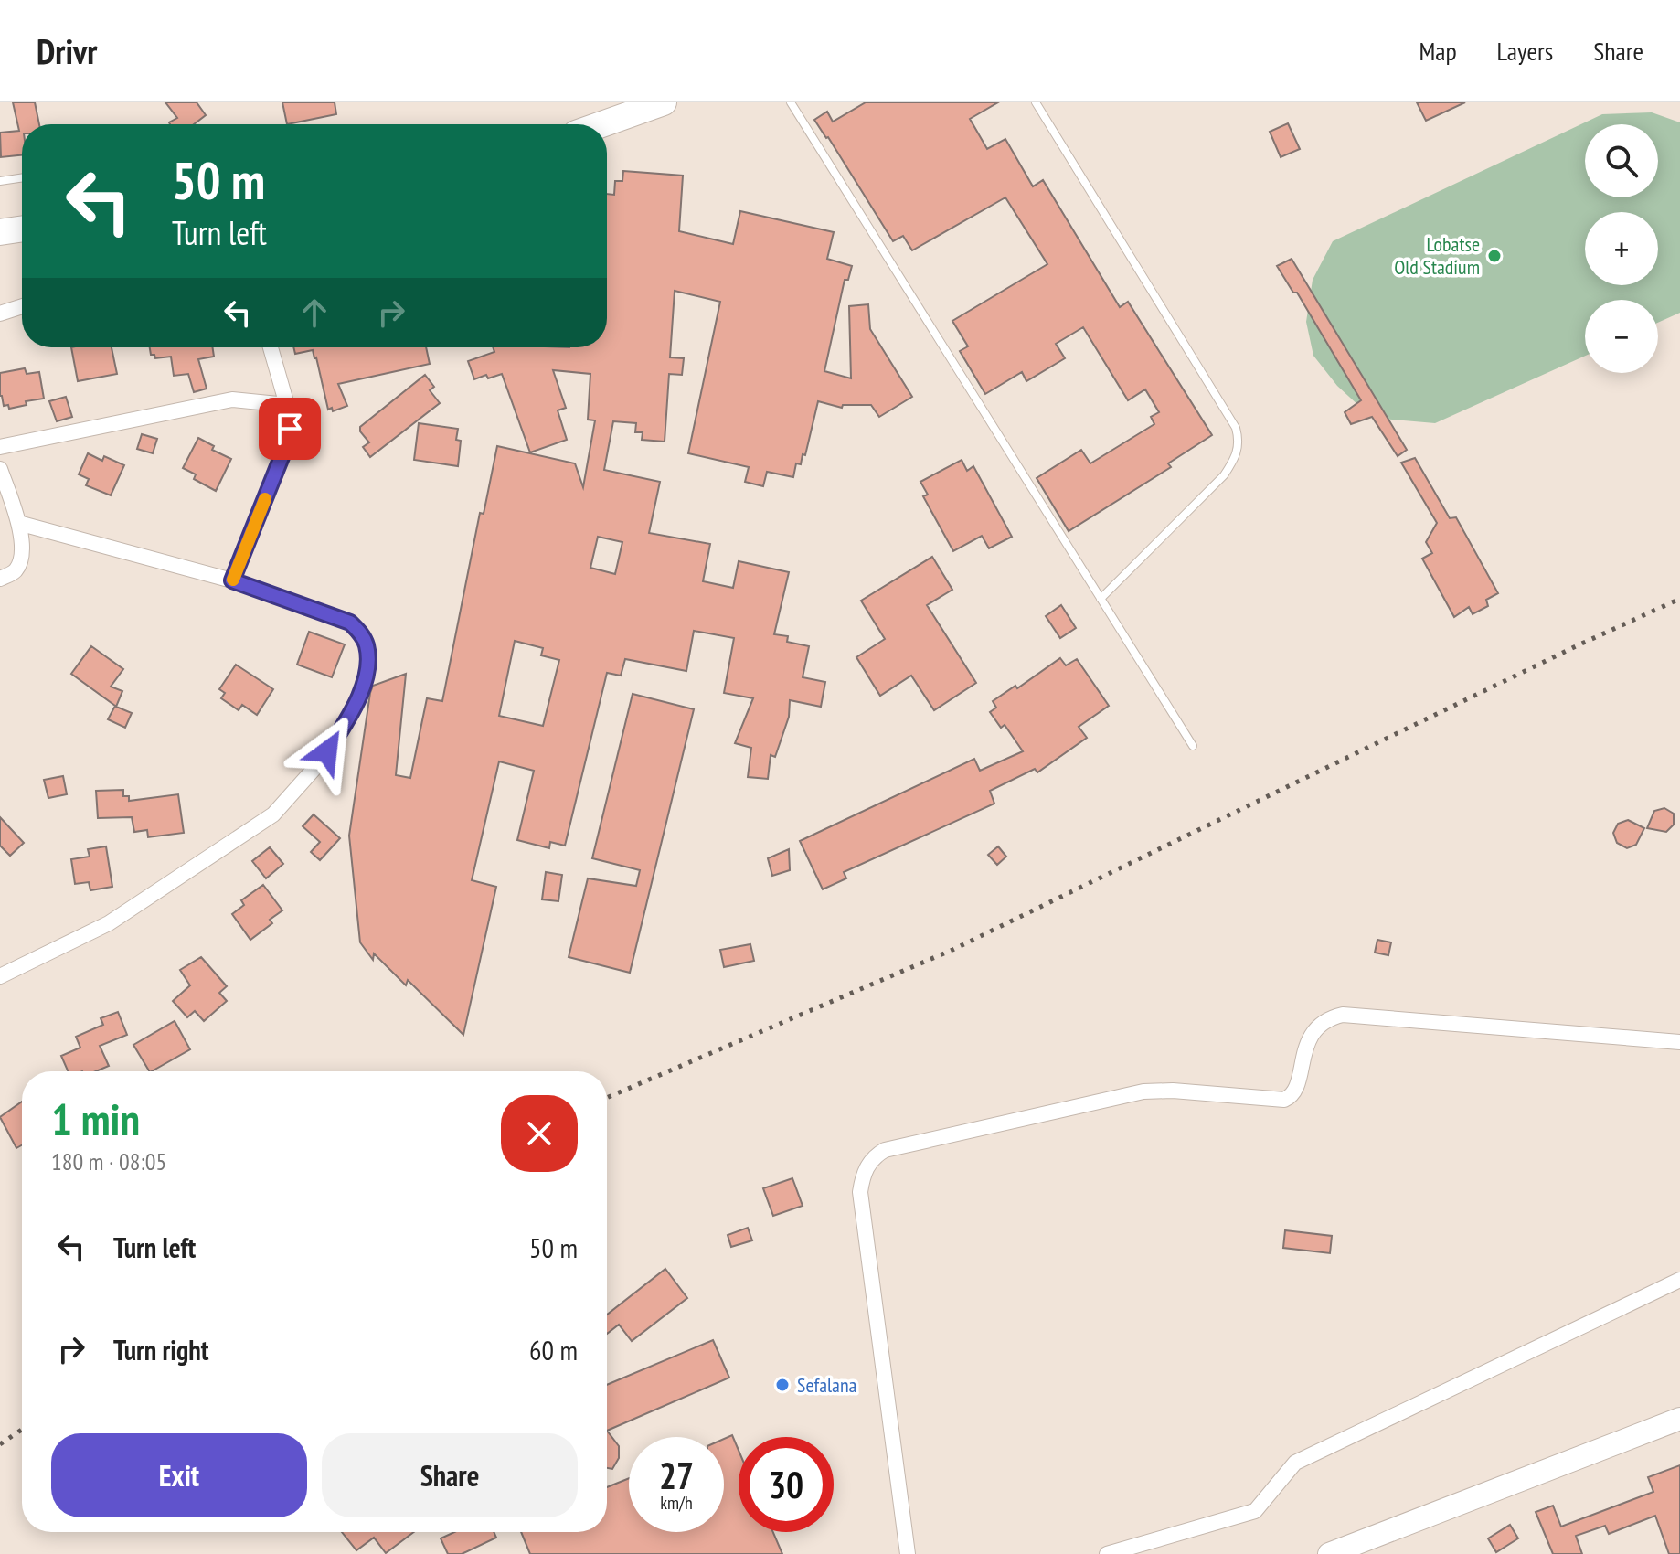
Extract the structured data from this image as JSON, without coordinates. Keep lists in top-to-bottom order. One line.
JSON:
{"places":["Lobatse Old Stadium","Sefalana"],"page":{"header":"Drivr","nav":["Map","Layers","Share"],"map_buttons":["+","−"],"turn":["50 m","Turn left"],"heading":["1 min","180 m · 08:05"],"list":[{"name":"Turn left","value":"50 m"},{"name":"Turn right","value":"60 m"}],"buttons":["Exit","Share"],"speed":"27 km/h","limit":"30"}}
